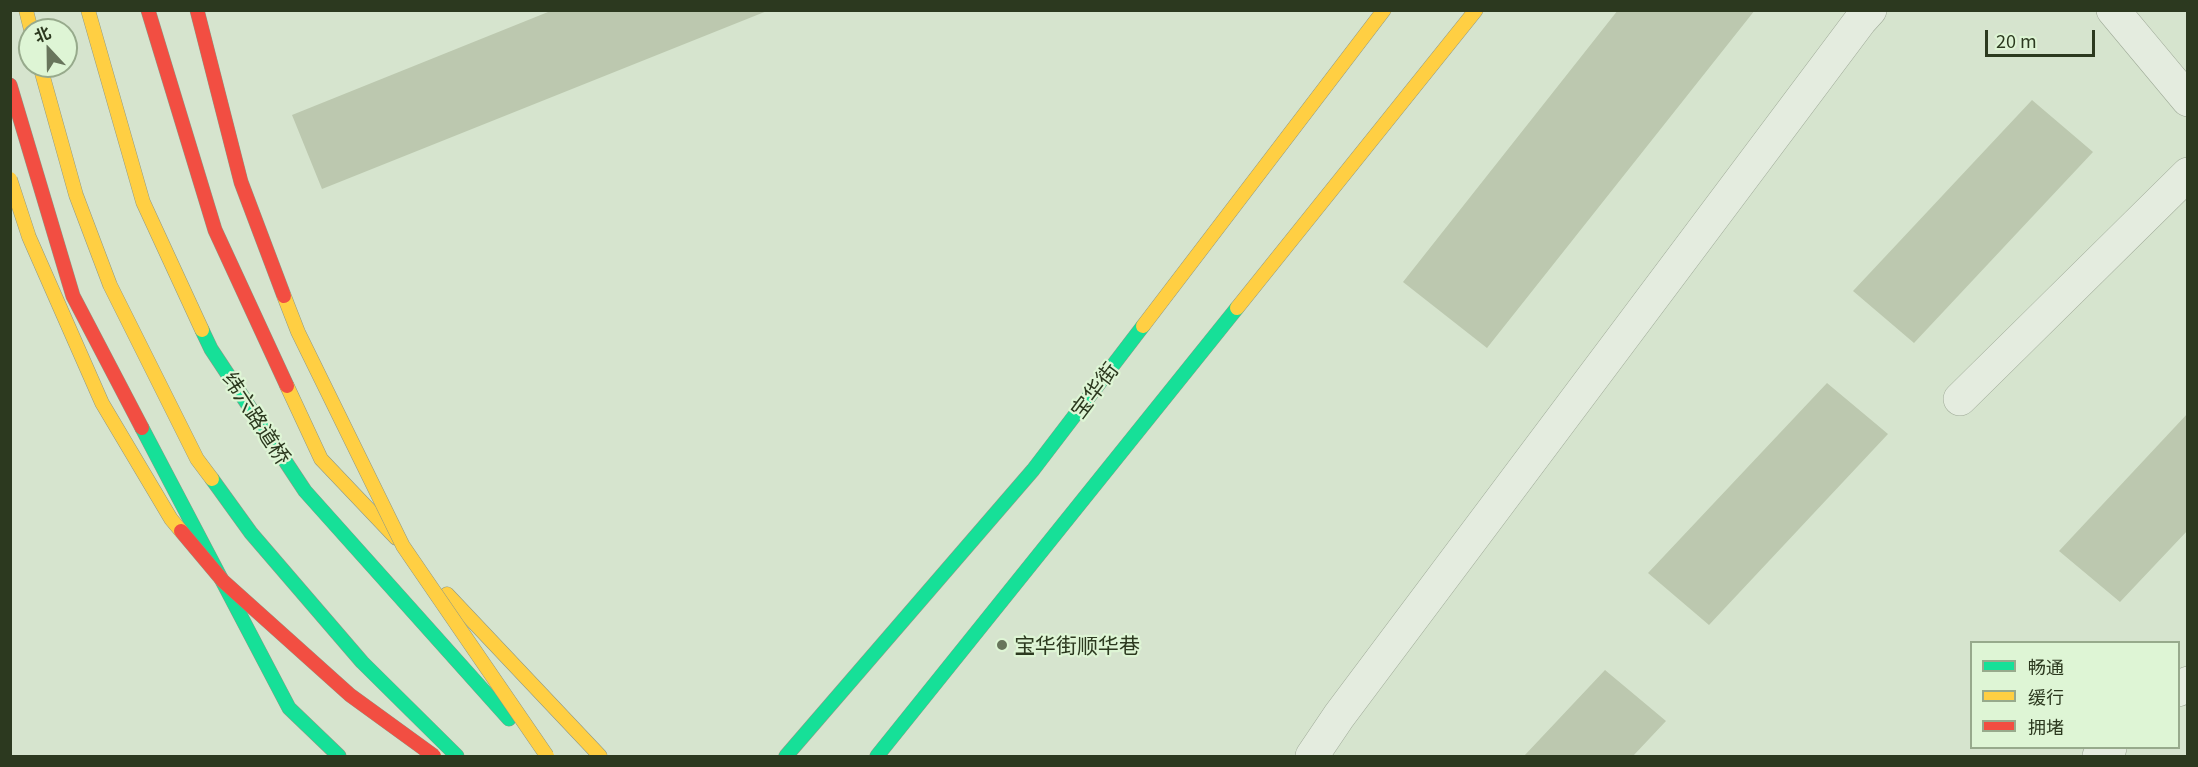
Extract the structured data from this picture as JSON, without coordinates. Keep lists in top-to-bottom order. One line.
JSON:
{"streets":{"main road":["宝华街","纬六路道桥"]},"places":["宝华街顺华巷"],"legend":["畅通","缓行","拥堵"],"scale_bar":"20 m","north":"top"}
